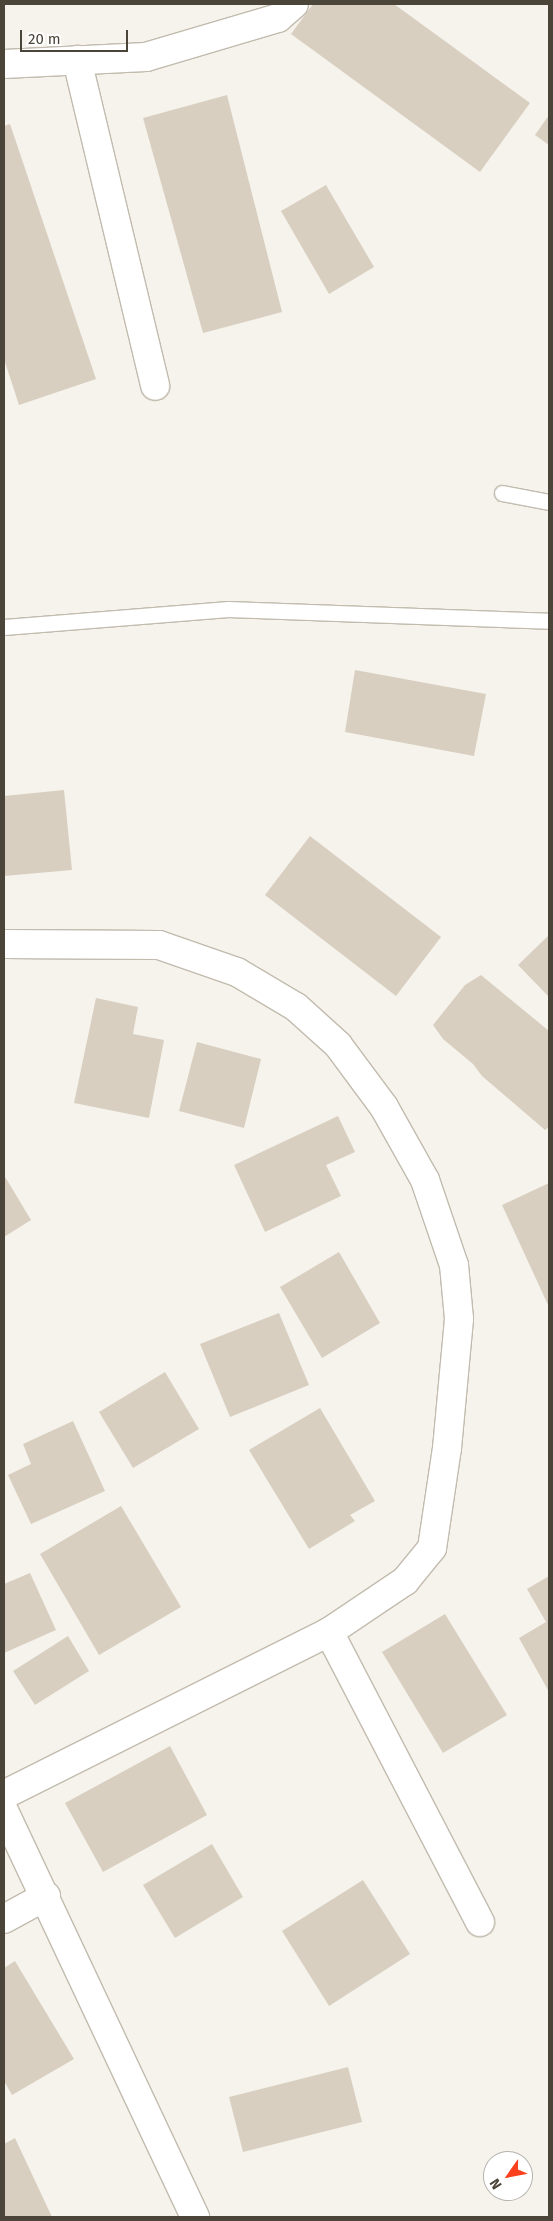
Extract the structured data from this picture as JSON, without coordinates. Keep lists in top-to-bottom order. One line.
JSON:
{"scale_bar":"20 m","north":"bottom left"}
